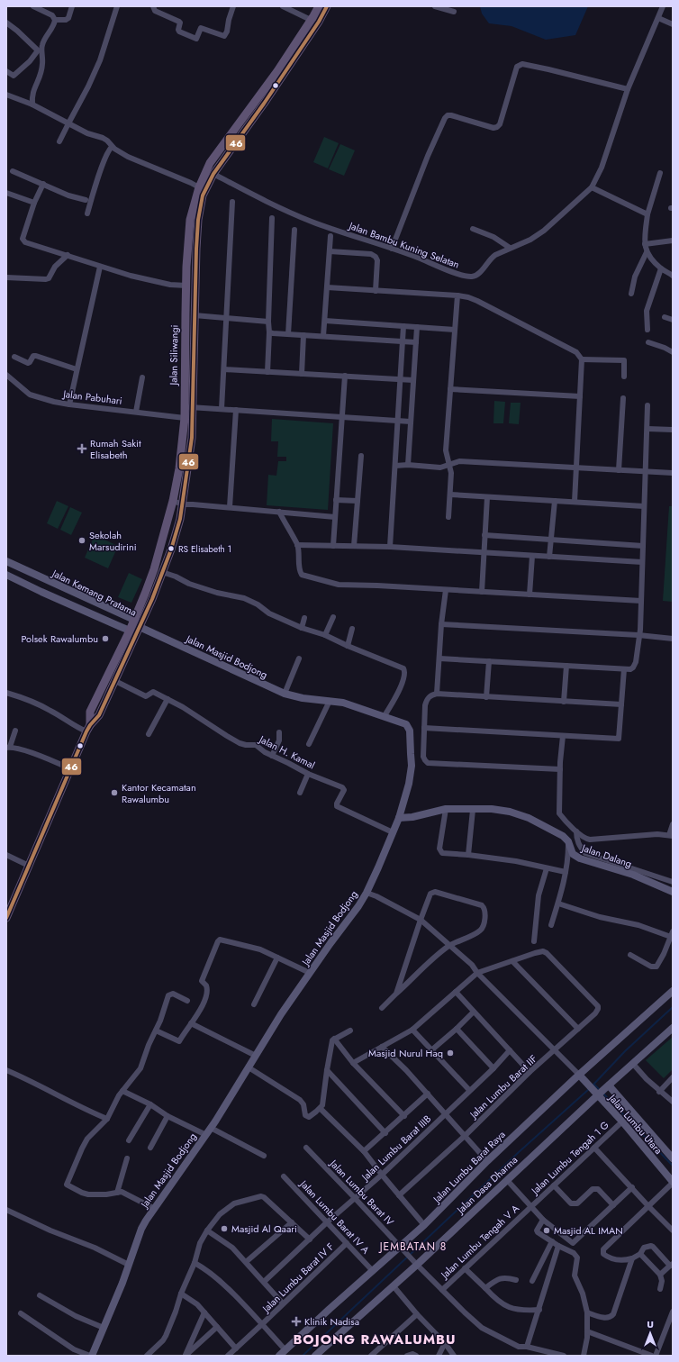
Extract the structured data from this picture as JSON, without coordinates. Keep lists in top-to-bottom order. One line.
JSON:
{"streets":{"main road":["Jalan Siliwangi"],"street":["Jalan Bambu Kuning Selatan","Jalan Pabuhari","Jalan Kemang Pratama","Jalan Masjid Bodjong","Jalan H. Kamal","Jalan Dalang","Jalan Lumbu Barat IIF","Jalan Lumbu Utara","Jalan Lumbu Barat IIIB","Jalan Lumbu Tengah 1 G","Jalan Lumbu Barat Raya","Jalan Dasa Dharma","Jalan Lumbu Barat IV","Jalan Lumbu Barat IV A","Jalan Lumbu Tengah V A","Jalan Lumbu Barat IV F"]},"crossings":[["Jalan Bambu Kuning Selatan","Jalan Siliwangi"],["Jalan Siliwangi","Jalan Pabuhari"],["Jalan Siliwangi","Jalan Kemang Pratama"],["Jalan Siliwangi","Jalan Masjid Bodjong"],["Jalan Kemang Pratama","Jalan Masjid Bodjong"],["Jalan Masjid Bodjong","Jalan H. Kamal"],["Jalan Masjid Bodjong","Jalan Dalang"],["Jalan Lumbu Utara","Jalan Lumbu Tengah 1 G"],["Jalan Lumbu Utara","Jalan Dasa Dharma"],["Jalan Lumbu Barat IIIB","Jalan Lumbu Barat IV"],["Jalan Lumbu Barat IIIB","Jalan Lumbu Barat IV A"],["Jalan Lumbu Tengah 1 G","Jalan Lumbu Tengah V A"],["Jalan Lumbu Barat Raya","Jalan Lumbu Barat IV"],["Jalan Lumbu Barat Raya","Jalan Lumbu Barat IV A"],["Jalan Dasa Dharma","Jalan Lumbu Barat IV"],["Jalan Lumbu Barat IV","Jalan Lumbu Tengah V A"],["Jalan Lumbu Barat IV A","Jalan Lumbu Barat IV F"]],"districts":["JEMBATAN 8","BOJONG RAWALUMBU"],"places":{"health":["Rumah Sakit Elisabeth","Klinik Nadisa"],"other":["Sekolah Marsudirini","RS Elisabeth 1","Polsek Rawalumbu","Kantor Kecamatan Rawalumbu","Masjid Nurul Haq","Masjid Al Qaari","Masjid AL IMAN"]},"lines":["transit line 46"],"north":"top"}
